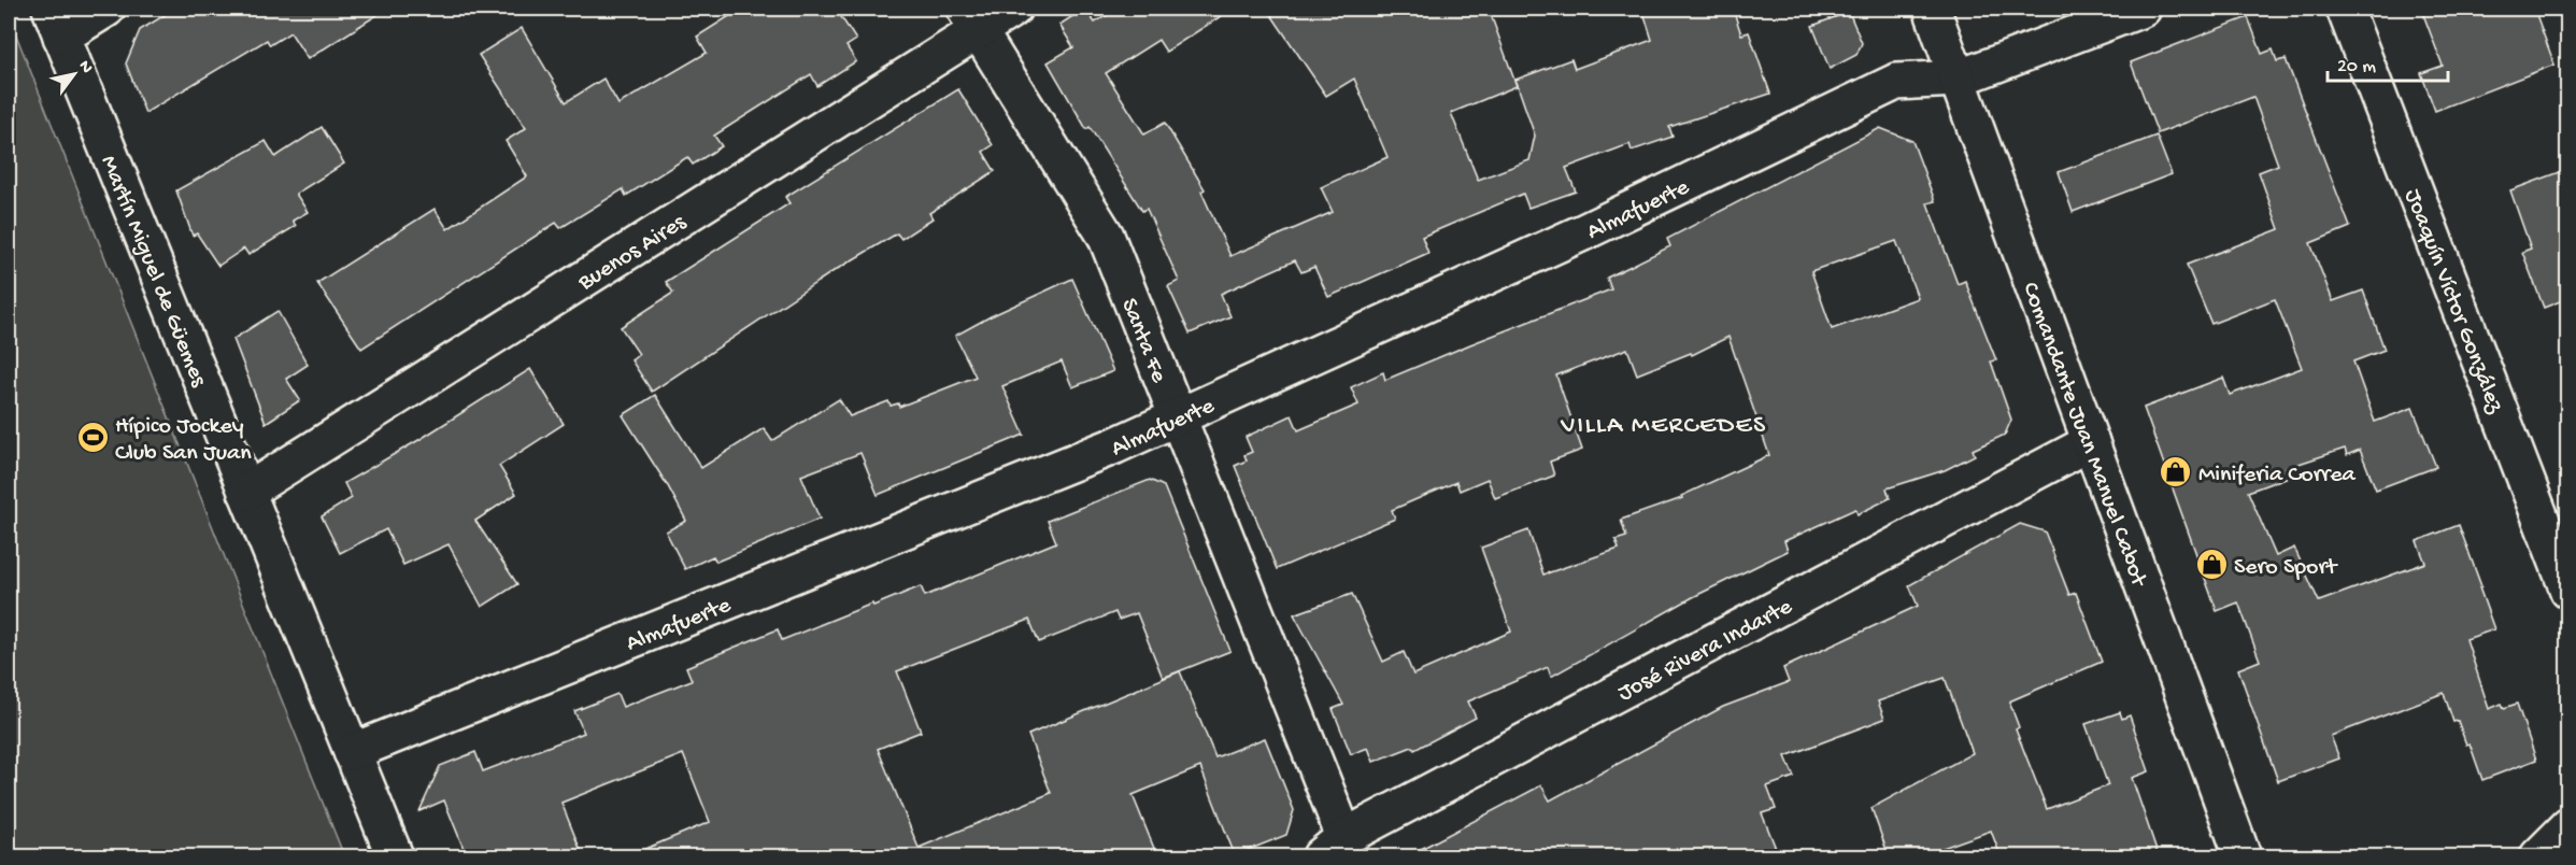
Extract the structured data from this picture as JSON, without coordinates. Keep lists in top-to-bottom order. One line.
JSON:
{"streets":{"street":["Almafuerte","Buenos Aires","Martín Miguel de Güemes","Joaquín Víctor González","Santa Fe","Comandante Juan Manuel Cabot","José Rivera Indarte"]},"crossings":[["Almafuerte","Martín Miguel de Güemes"],["Almafuerte","Santa Fe"],["Almafuerte","Comandante Juan Manuel Cabot"],["Buenos Aires","Martín Miguel de Güemes"],["Buenos Aires","Santa Fe"],["Santa Fe","José Rivera Indarte"],["Comandante Juan Manuel Cabot","José Rivera Indarte"]],"districts":["VILLA MERCEDES"],"places":{"sports":["Hípico Jockey Club San Juan"],"shop":["Miniferia Correa","Sero Sport"]},"scale_bar":"20 m","north":"top right"}
